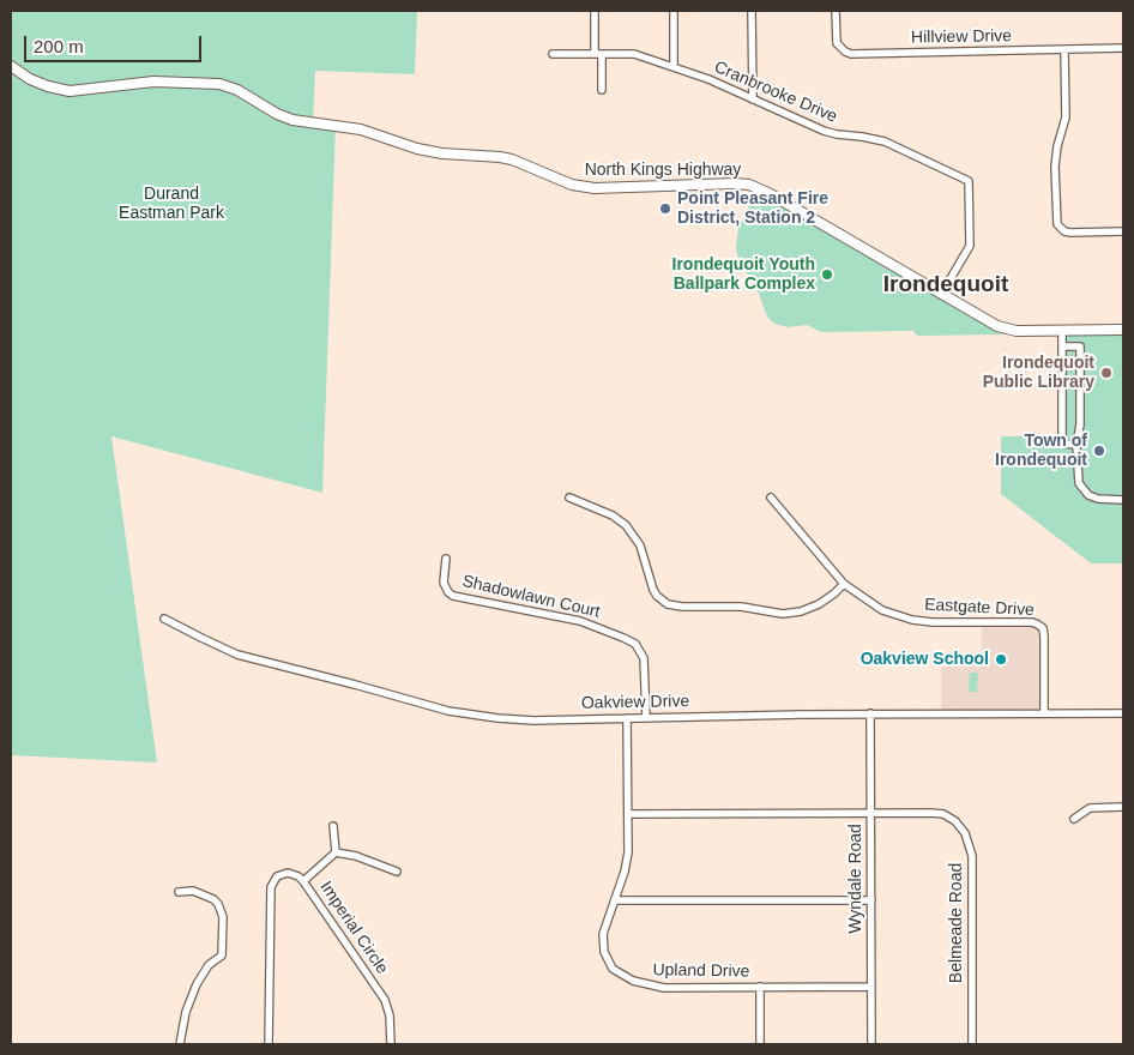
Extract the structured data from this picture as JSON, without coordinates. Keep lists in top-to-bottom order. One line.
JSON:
{"streets":{"street":["Hillview Drive","Cranbrooke Drive","North Kings Highway","Shadowlawn Court","Eastgate Drive","Oakview Drive","Wyndale Road","Belmeade Road","Imperial Circle","Upland Drive"]},"crossings":[["Cranbrooke Drive","North Kings Highway"],["Shadowlawn Court","Oakview Drive"],["Eastgate Drive","Oakview Drive"],["Oakview Drive","Wyndale Road"],["Oakview Drive","Upland Drive"],["Wyndale Road","Belmeade Road"],["Wyndale Road","Upland Drive"],["Belmeade Road","Upland Drive"]],"districts":["Irondequoit"],"parks":["Durand Eastman Park"],"places":["Point Pleasant Fire District, Station 2","Irondequoit Youth Ballpark Complex","Irondequoit Public Library","Town of Irondequoit","Oakview School"],"scale_bar":"200 m"}
